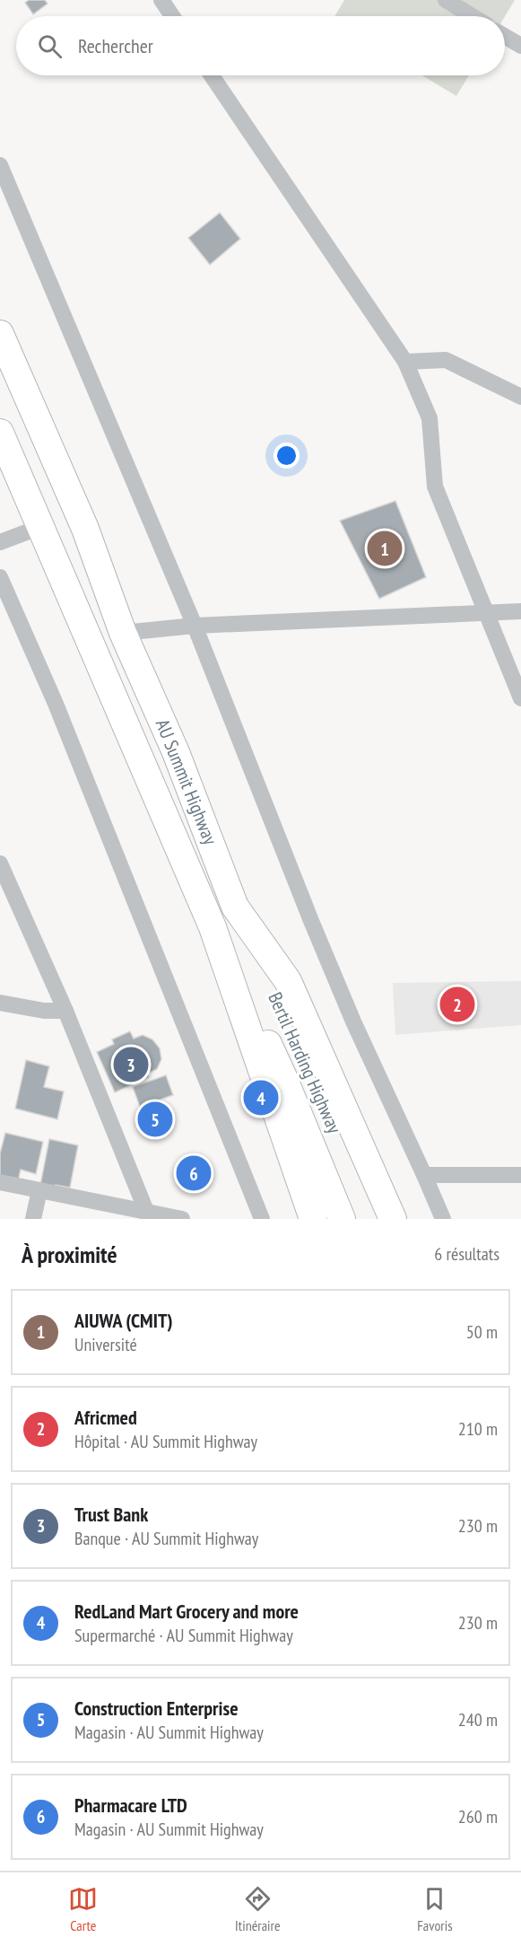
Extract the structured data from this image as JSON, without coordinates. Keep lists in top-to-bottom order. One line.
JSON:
{"streets":{"main road":["AU Summit Highway","Bertil Harding Highway"]},"crossings":[["AU Summit Highway","Bertil Harding Highway"]],"page":{"search":"Rechercher","pins":["1","2","3","4","5","6"],"heading":["À proximité","6 résultats"],"list":[{"mark":"1","name":"AIUWA (CMIT)","note":"Université","value":"50 m"},{"mark":"2","name":"Africmed","note":"Hôpital · AU Summit Highway","value":"210 m"},{"mark":"3","name":"Trust Bank","note":"Banque · AU Summit Highway","value":"230 m"},{"mark":"4","name":"RedLand Mart Grocery and more","note":"Supermarché · AU Summit Highway","value":"230 m"},{"mark":"5","name":"Construction Enterprise","note":"Magasin · AU Summit Highway","value":"240 m"},{"mark":"6","name":"Pharmacare LTD","note":"Magasin · AU Summit Highway","value":"260 m"}],"nav":["Carte","Itinéraire","Favoris"]}}
